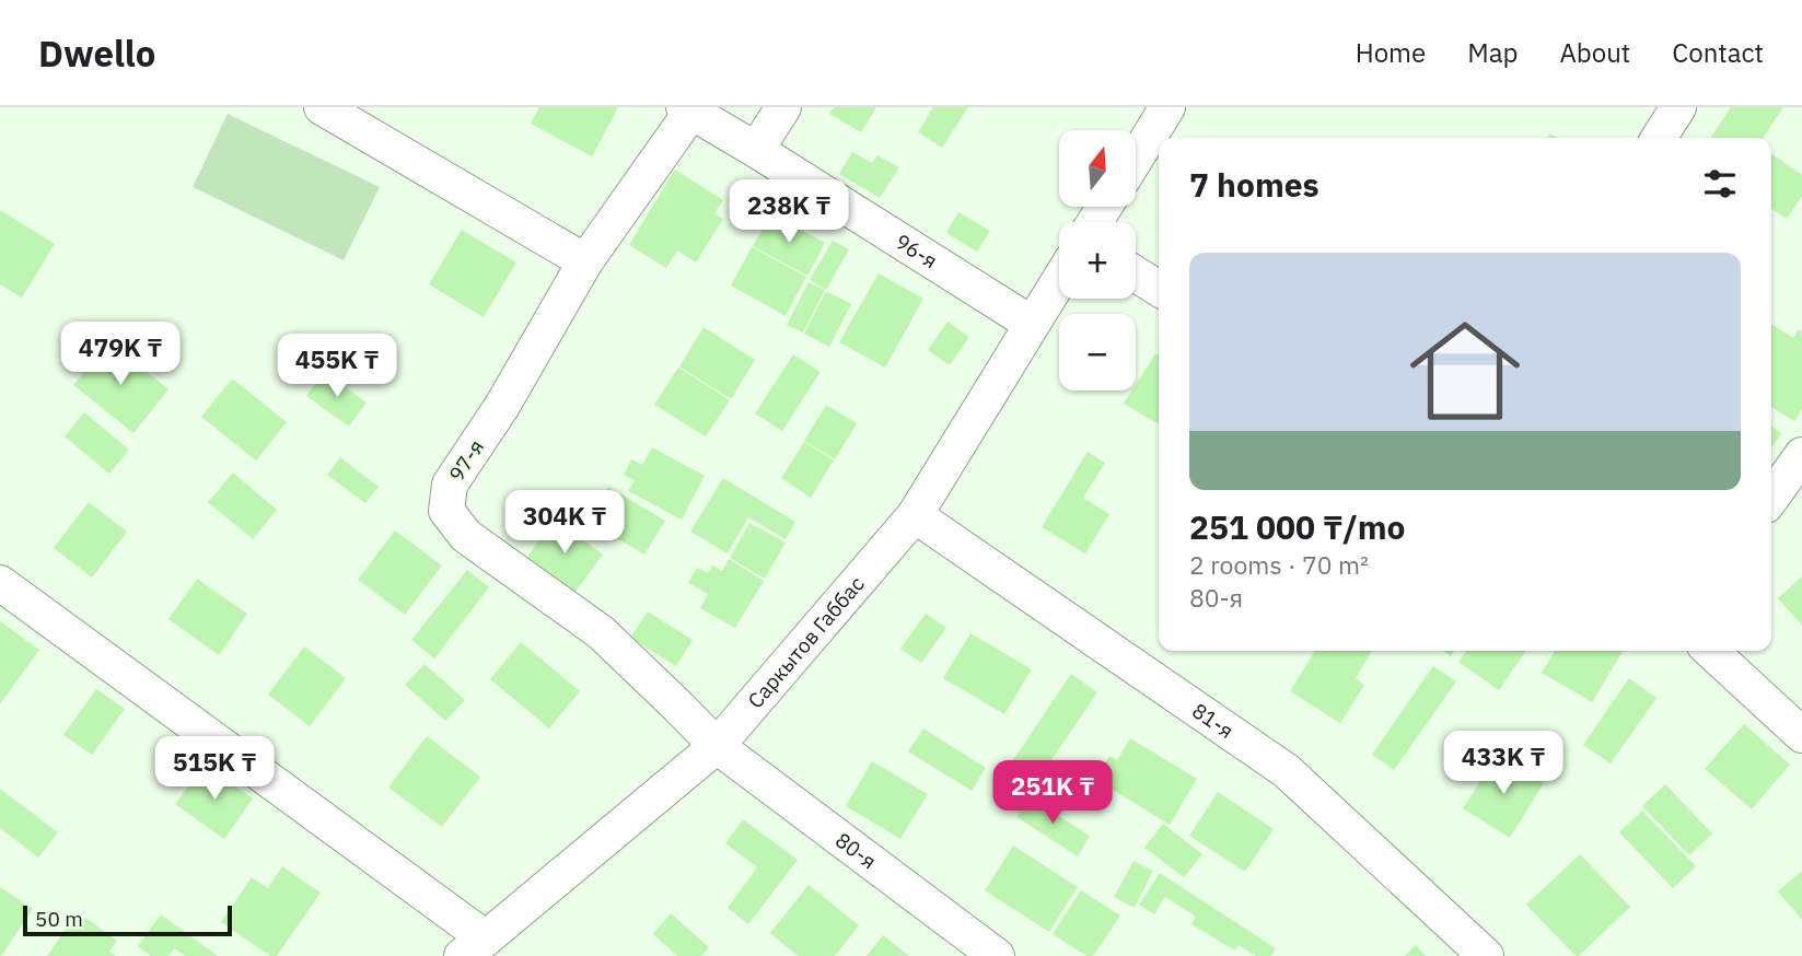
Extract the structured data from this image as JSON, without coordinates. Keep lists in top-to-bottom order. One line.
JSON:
{"streets":{"street":["96-я","97-я","Саркытов Габбас","81-я","80-я"]},"crossings":[["96-я","97-я"],["96-я","Саркытов Габбас"],["97-я","Саркытов Габбас"],["97-я","80-я"],["Саркытов Габбас","81-я"],["Саркытов Габбас","80-я"]],"scale_bar":"50 m","north":"top","page":{"header":"Dwello","nav":["Home","Map","About","Contact"],"map_buttons":["+","−"],"heading":"7 homes","price":["238K ₸","479K ₸","455K ₸","304K ₸","433K ₸","515K ₸","251K ₸"],"list":[{"name":"251 000 ₸/mo","note":"2 rooms · 70 m² · 80-я"}],"scale":"50 m"}}
